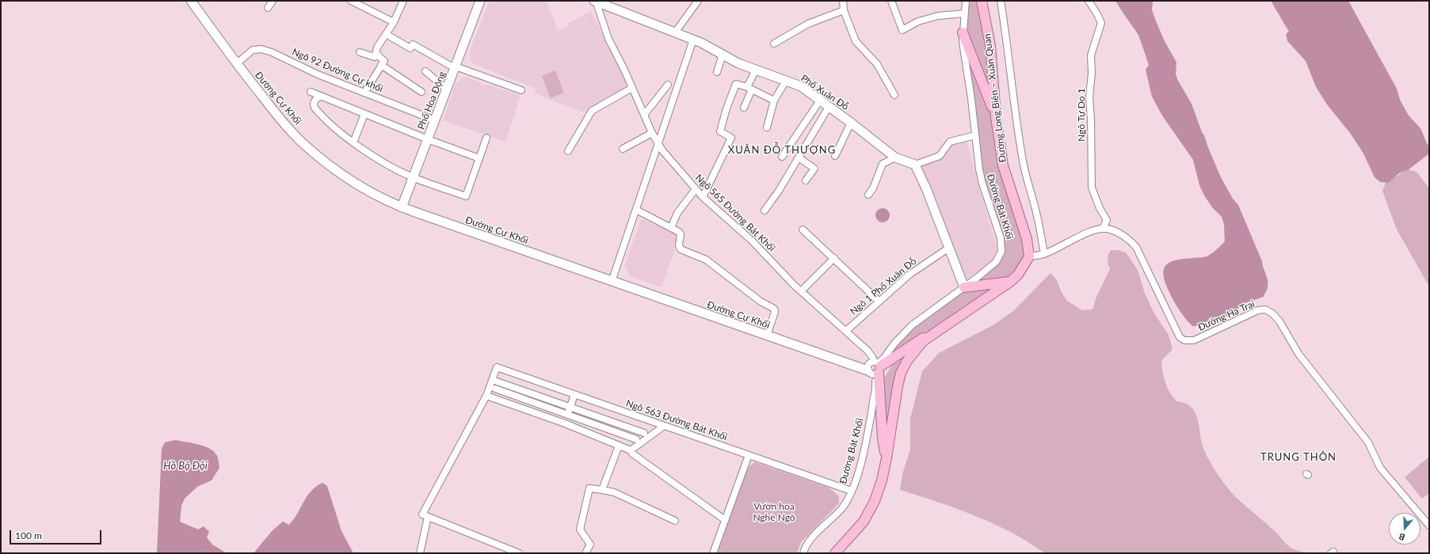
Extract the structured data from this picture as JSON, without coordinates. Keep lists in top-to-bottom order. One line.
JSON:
{"streets":{"main road":["Đường Long Biên – Xuân Quan"],"street":["Ngõ 92 Đường Cự khối","Phố Xuân Đỗ","Đường Cự Khối","Phố Hoa Động","Ngõ Tự Do 1","Đường Bát Khối","Ngõ 565 Đường Bát Khối","Ngõ 1 Phố Xuân Đỗ","Đường Hạ Trại","Ngõ 563 Đường Bát Khối"]},"crossings":[["Ngõ 92 Đường Cự khối","Đường Cự Khối"],["Ngõ 92 Đường Cự khối","Phố Hoa Động"],["Phố Xuân Đỗ","Ngõ 565 Đường Bát Khối"],["Đường Cự Khối","Phố Hoa Động"],["Đường Cự Khối","Đường Bát Khối"],["Đường Cự Khối","Ngõ 565 Đường Bát Khối"],["Ngõ Tự Do 1","Đường Hạ Trại"],["Đường Bát Khối","Ngõ 565 Đường Bát Khối"],["Đường Bát Khối","Ngõ 563 Đường Bát Khối"],["Ngõ 565 Đường Bát Khối","Ngõ 1 Phố Xuân Đỗ"]],"districts":["XUÂN ĐỖ THƯỢNG","TRUNG THÔN"],"water":["Hồ Bộ Đội"],"parks":["Vườn hoa Nghè Ngô"],"scale_bar":"100 m","north":"bottom"}
